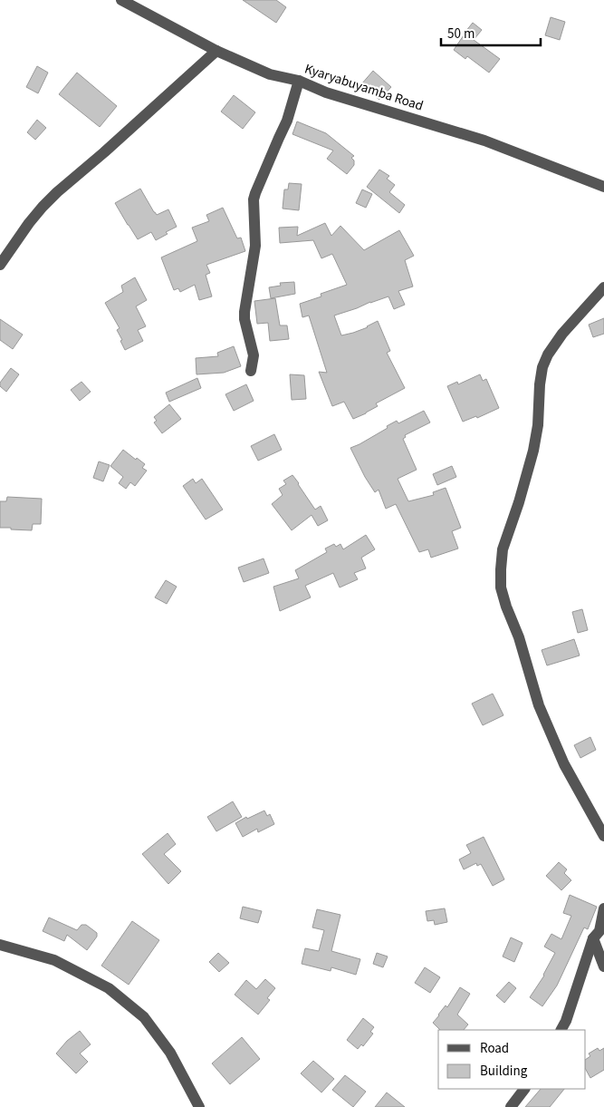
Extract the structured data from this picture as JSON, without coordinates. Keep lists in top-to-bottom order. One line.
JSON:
{"streets":{"street":["Kyaryabuyamba Road"]},"legend":["Road","Building"],"scale_bar":"50 m"}
